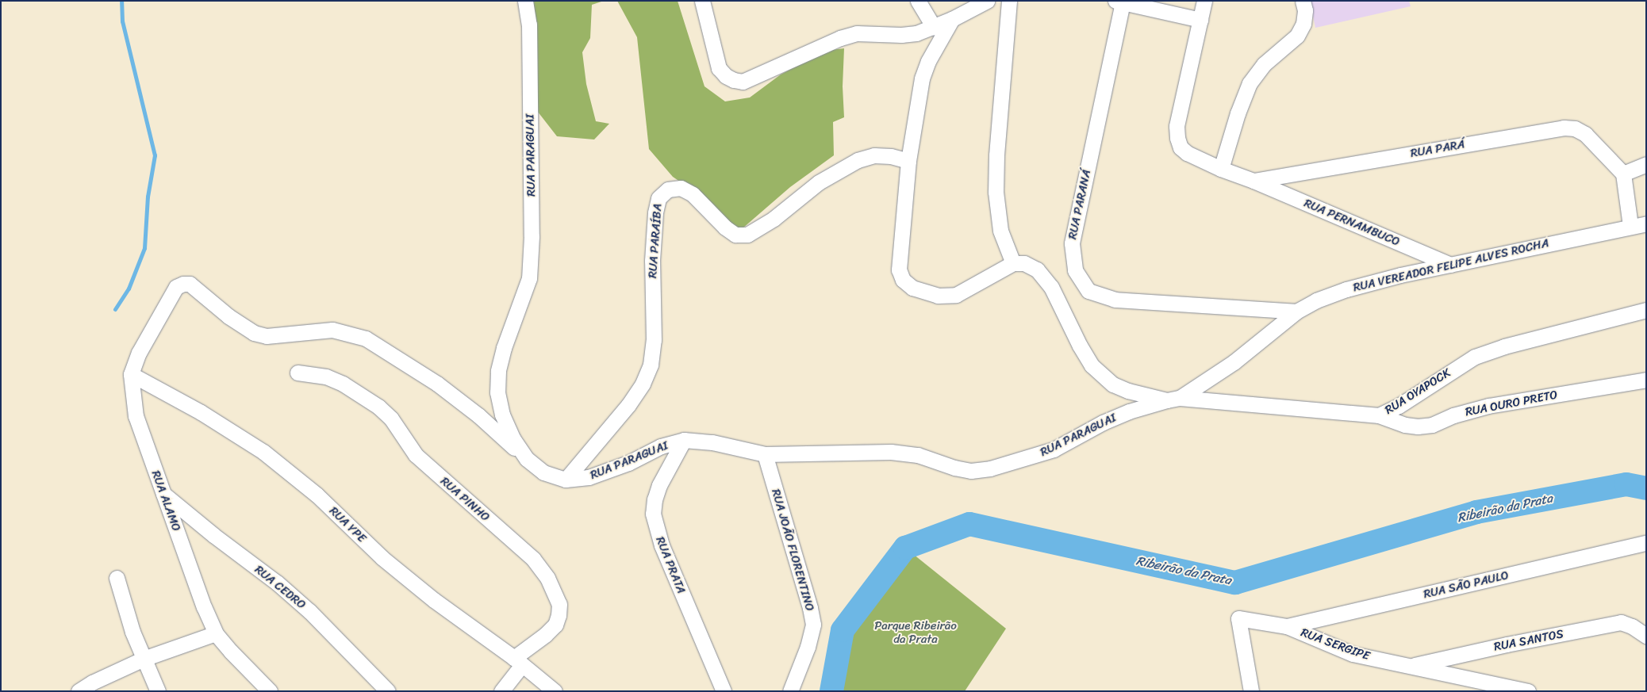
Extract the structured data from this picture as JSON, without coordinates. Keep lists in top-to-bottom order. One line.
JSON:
{"streets":{"street":["RUA PARÁ","RUA PARAGUAI","RUA PARANÁ","RUA PERNAMBUCO","RUA PARAÍBA","RUA VEREADOR FELIPE ALVES ROCHA","RUA OYAPOCK","RUA OURO PRETO","RUA PINHO","RUA ALAMO","RUA YPE","RUA JOÃO FLORENTINO","RUA PRATA","RUA SÃO PAULO","RUA CEDRO","RUA SANTOS","RUA SERGIPE"]},"crossings":[["RUA PARÁ","RUA PERNAMBUCO"],["RUA PARAGUAI","RUA PARAÍBA"],["RUA PARAGUAI","RUA VEREADOR FELIPE ALVES ROCHA"],["RUA PARAGUAI","RUA OYAPOCK"],["RUA PARAGUAI","RUA ALAMO"],["RUA PARAGUAI","RUA JOÃO FLORENTINO"],["RUA PARAGUAI","RUA PRATA"],["RUA PARANÁ","RUA VEREADOR FELIPE ALVES ROCHA"],["RUA PERNAMBUCO","RUA VEREADOR FELIPE ALVES ROCHA"],["RUA VEREADOR FELIPE ALVES ROCHA","RUA OYAPOCK"],["RUA OYAPOCK","RUA OURO PRETO"],["RUA PINHO","RUA YPE"],["RUA ALAMO","RUA YPE"],["RUA ALAMO","RUA CEDRO"],["RUA SÃO PAULO","RUA SERGIPE"],["RUA SANTOS","RUA SERGIPE"]],"water":["Ribeirão da Prata"],"parks":["Parque Ribeirão da Prata"]}
